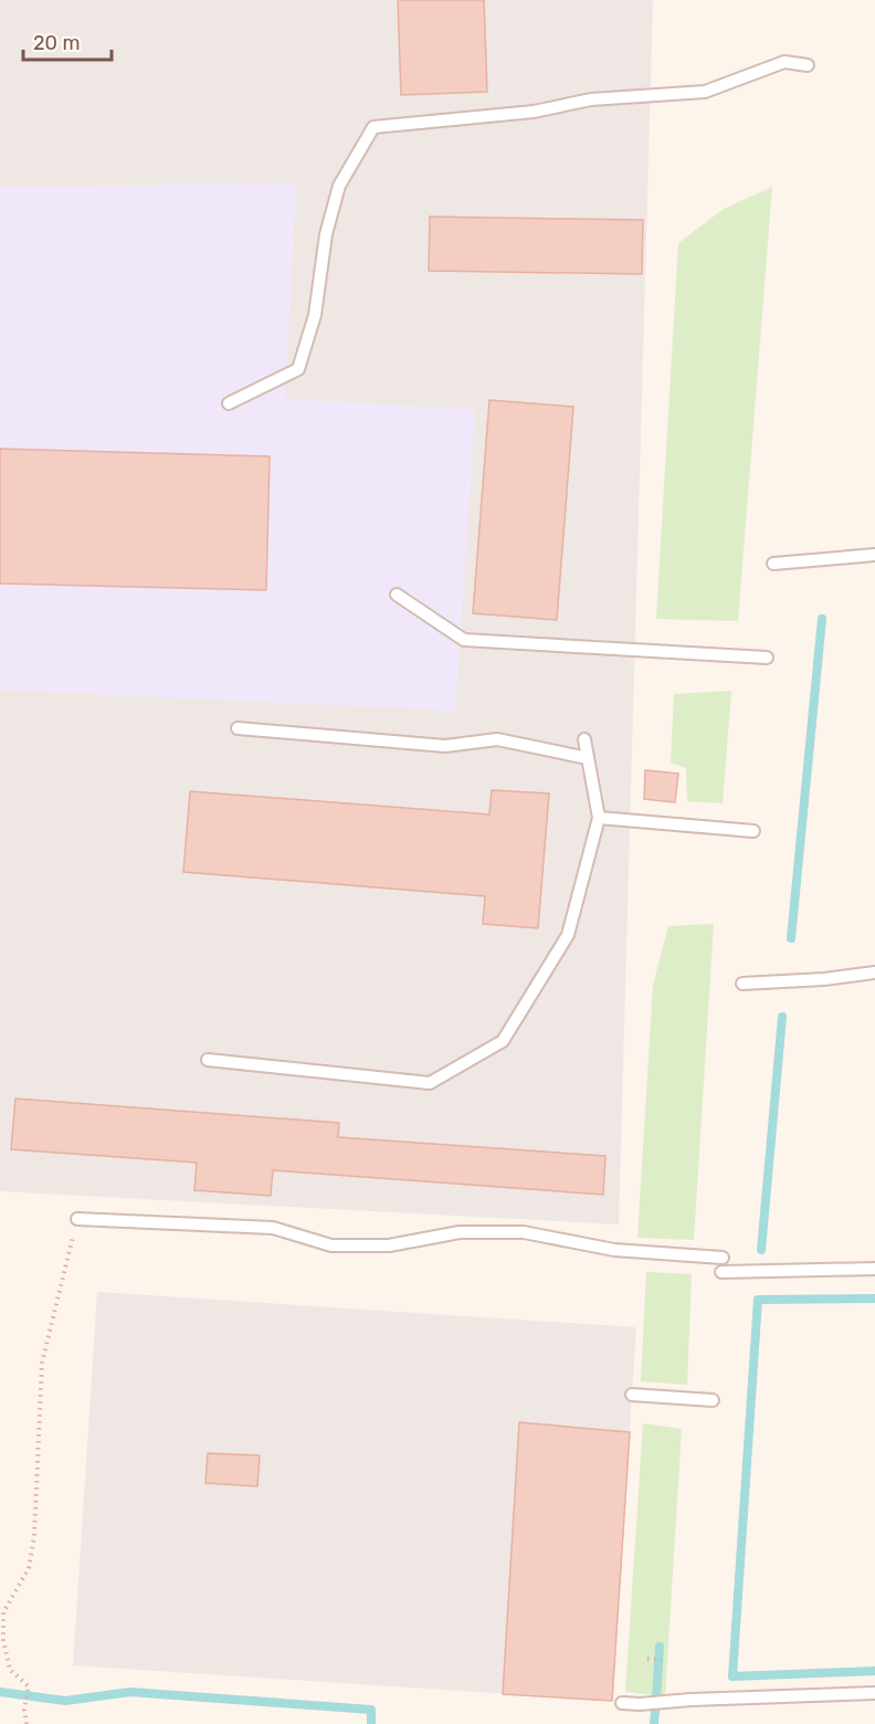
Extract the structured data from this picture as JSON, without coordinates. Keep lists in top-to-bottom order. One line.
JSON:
{"scale_bar":"20 m"}
